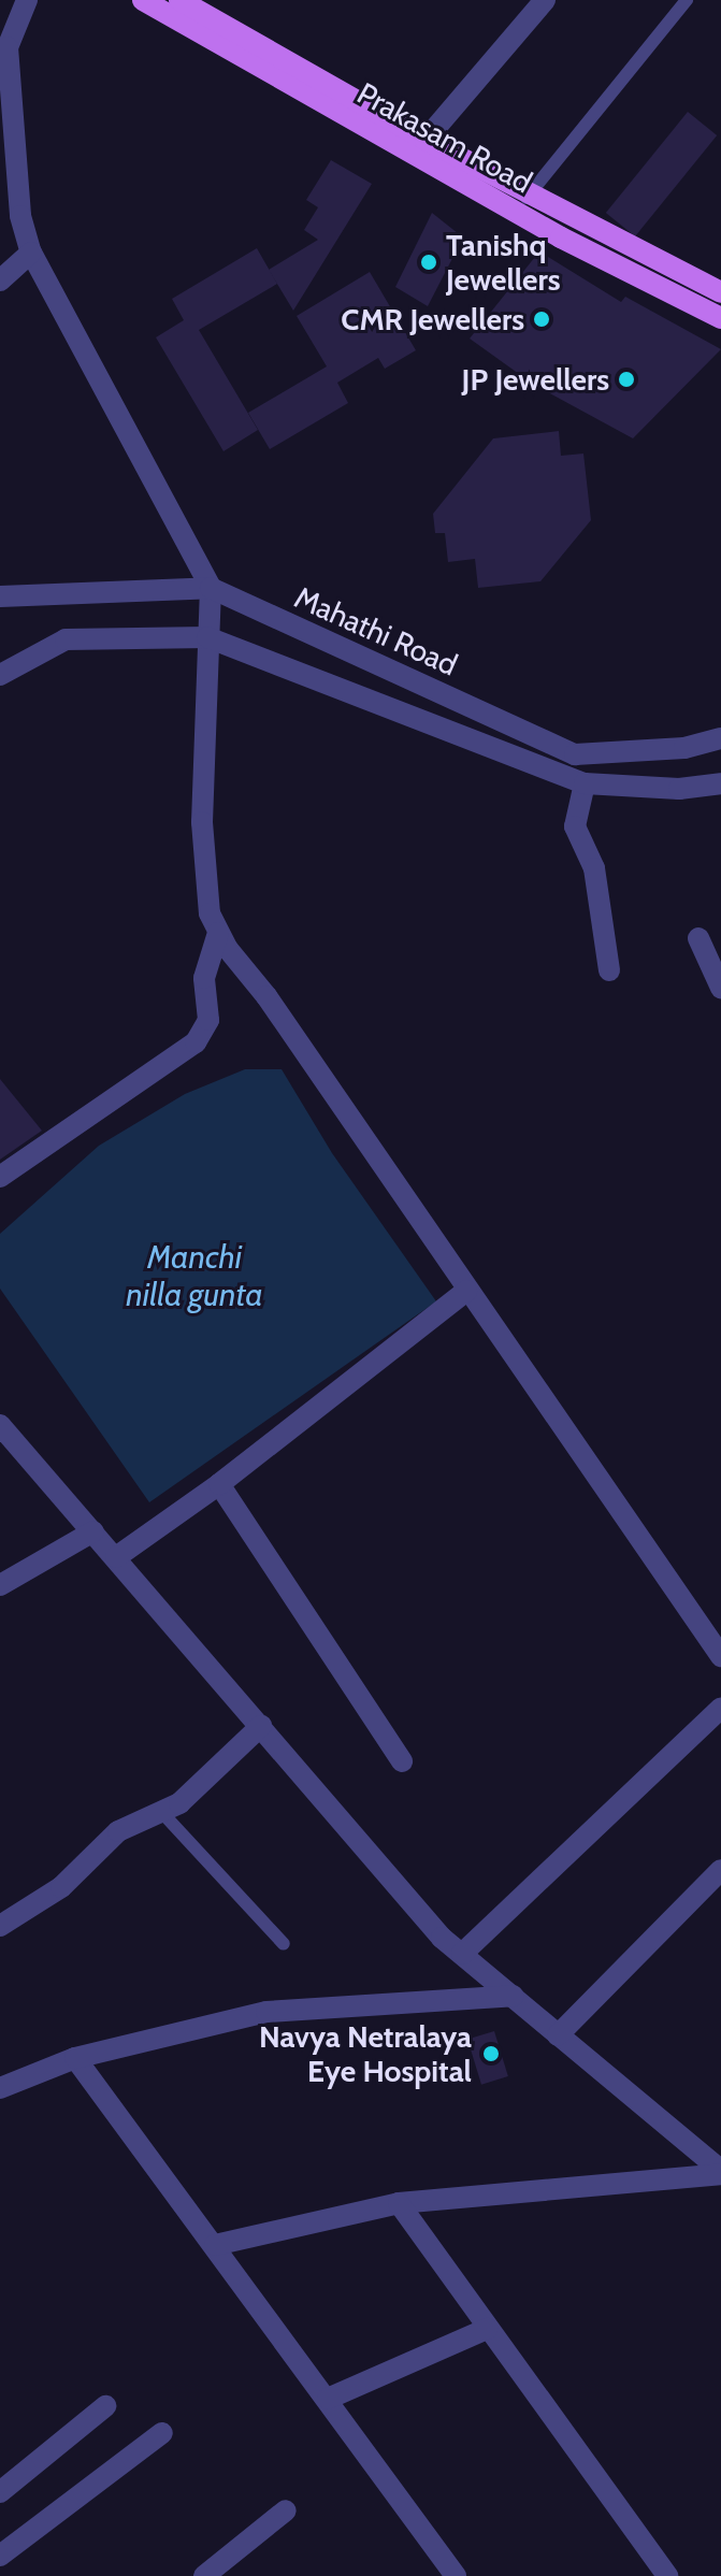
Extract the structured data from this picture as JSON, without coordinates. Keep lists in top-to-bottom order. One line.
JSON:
{"streets":{"main road":["Prakasam Road"],"street":["Mahathi Road"]},"water":["Manchi nilla gunta"],"places":["Tanishq Jewellers","CMR Jewellers","JP Jewellers","Navya Netralaya Eye Hospital"]}
